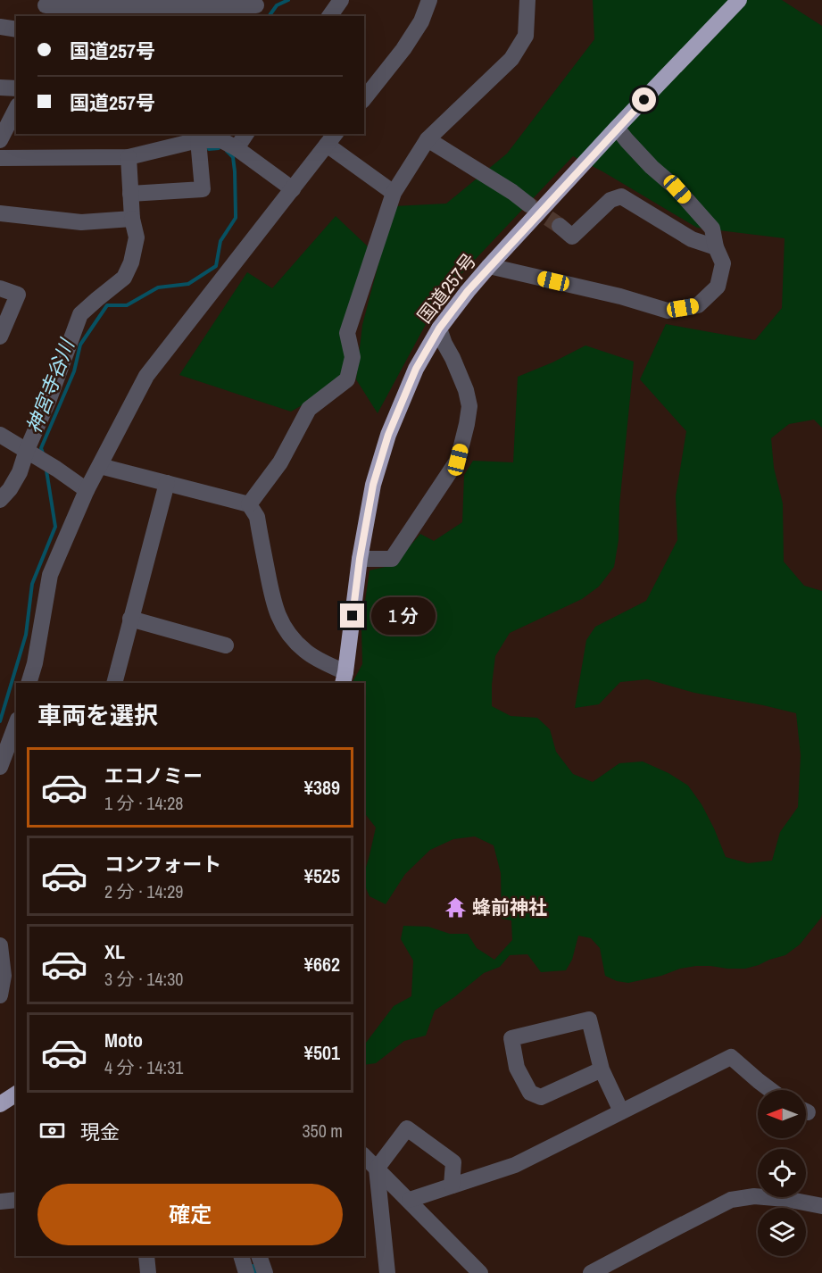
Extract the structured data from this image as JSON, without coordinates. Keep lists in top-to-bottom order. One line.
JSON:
{"streets":{"highway":["国道257号"]},"water":["神宮寺谷川"],"places":{"temple":["蜂前神社"]},"north":"left","page":{"banner":["国道257号","国道257号"],"bubble":"1 分","heading":"車両を選択","list":[{"name":"エコノミー","note":"1 分 · 14:28","value":"¥389"},{"name":"コンフォート","note":"2 分 · 14:29","value":"¥525"},{"name":"XL","note":"3 分 · 14:30","value":"¥662"},{"name":"Moto","note":"4 分 · 14:31","value":"¥501"}],"pay":["現金","350 m"],"buttons":"確定"}}
